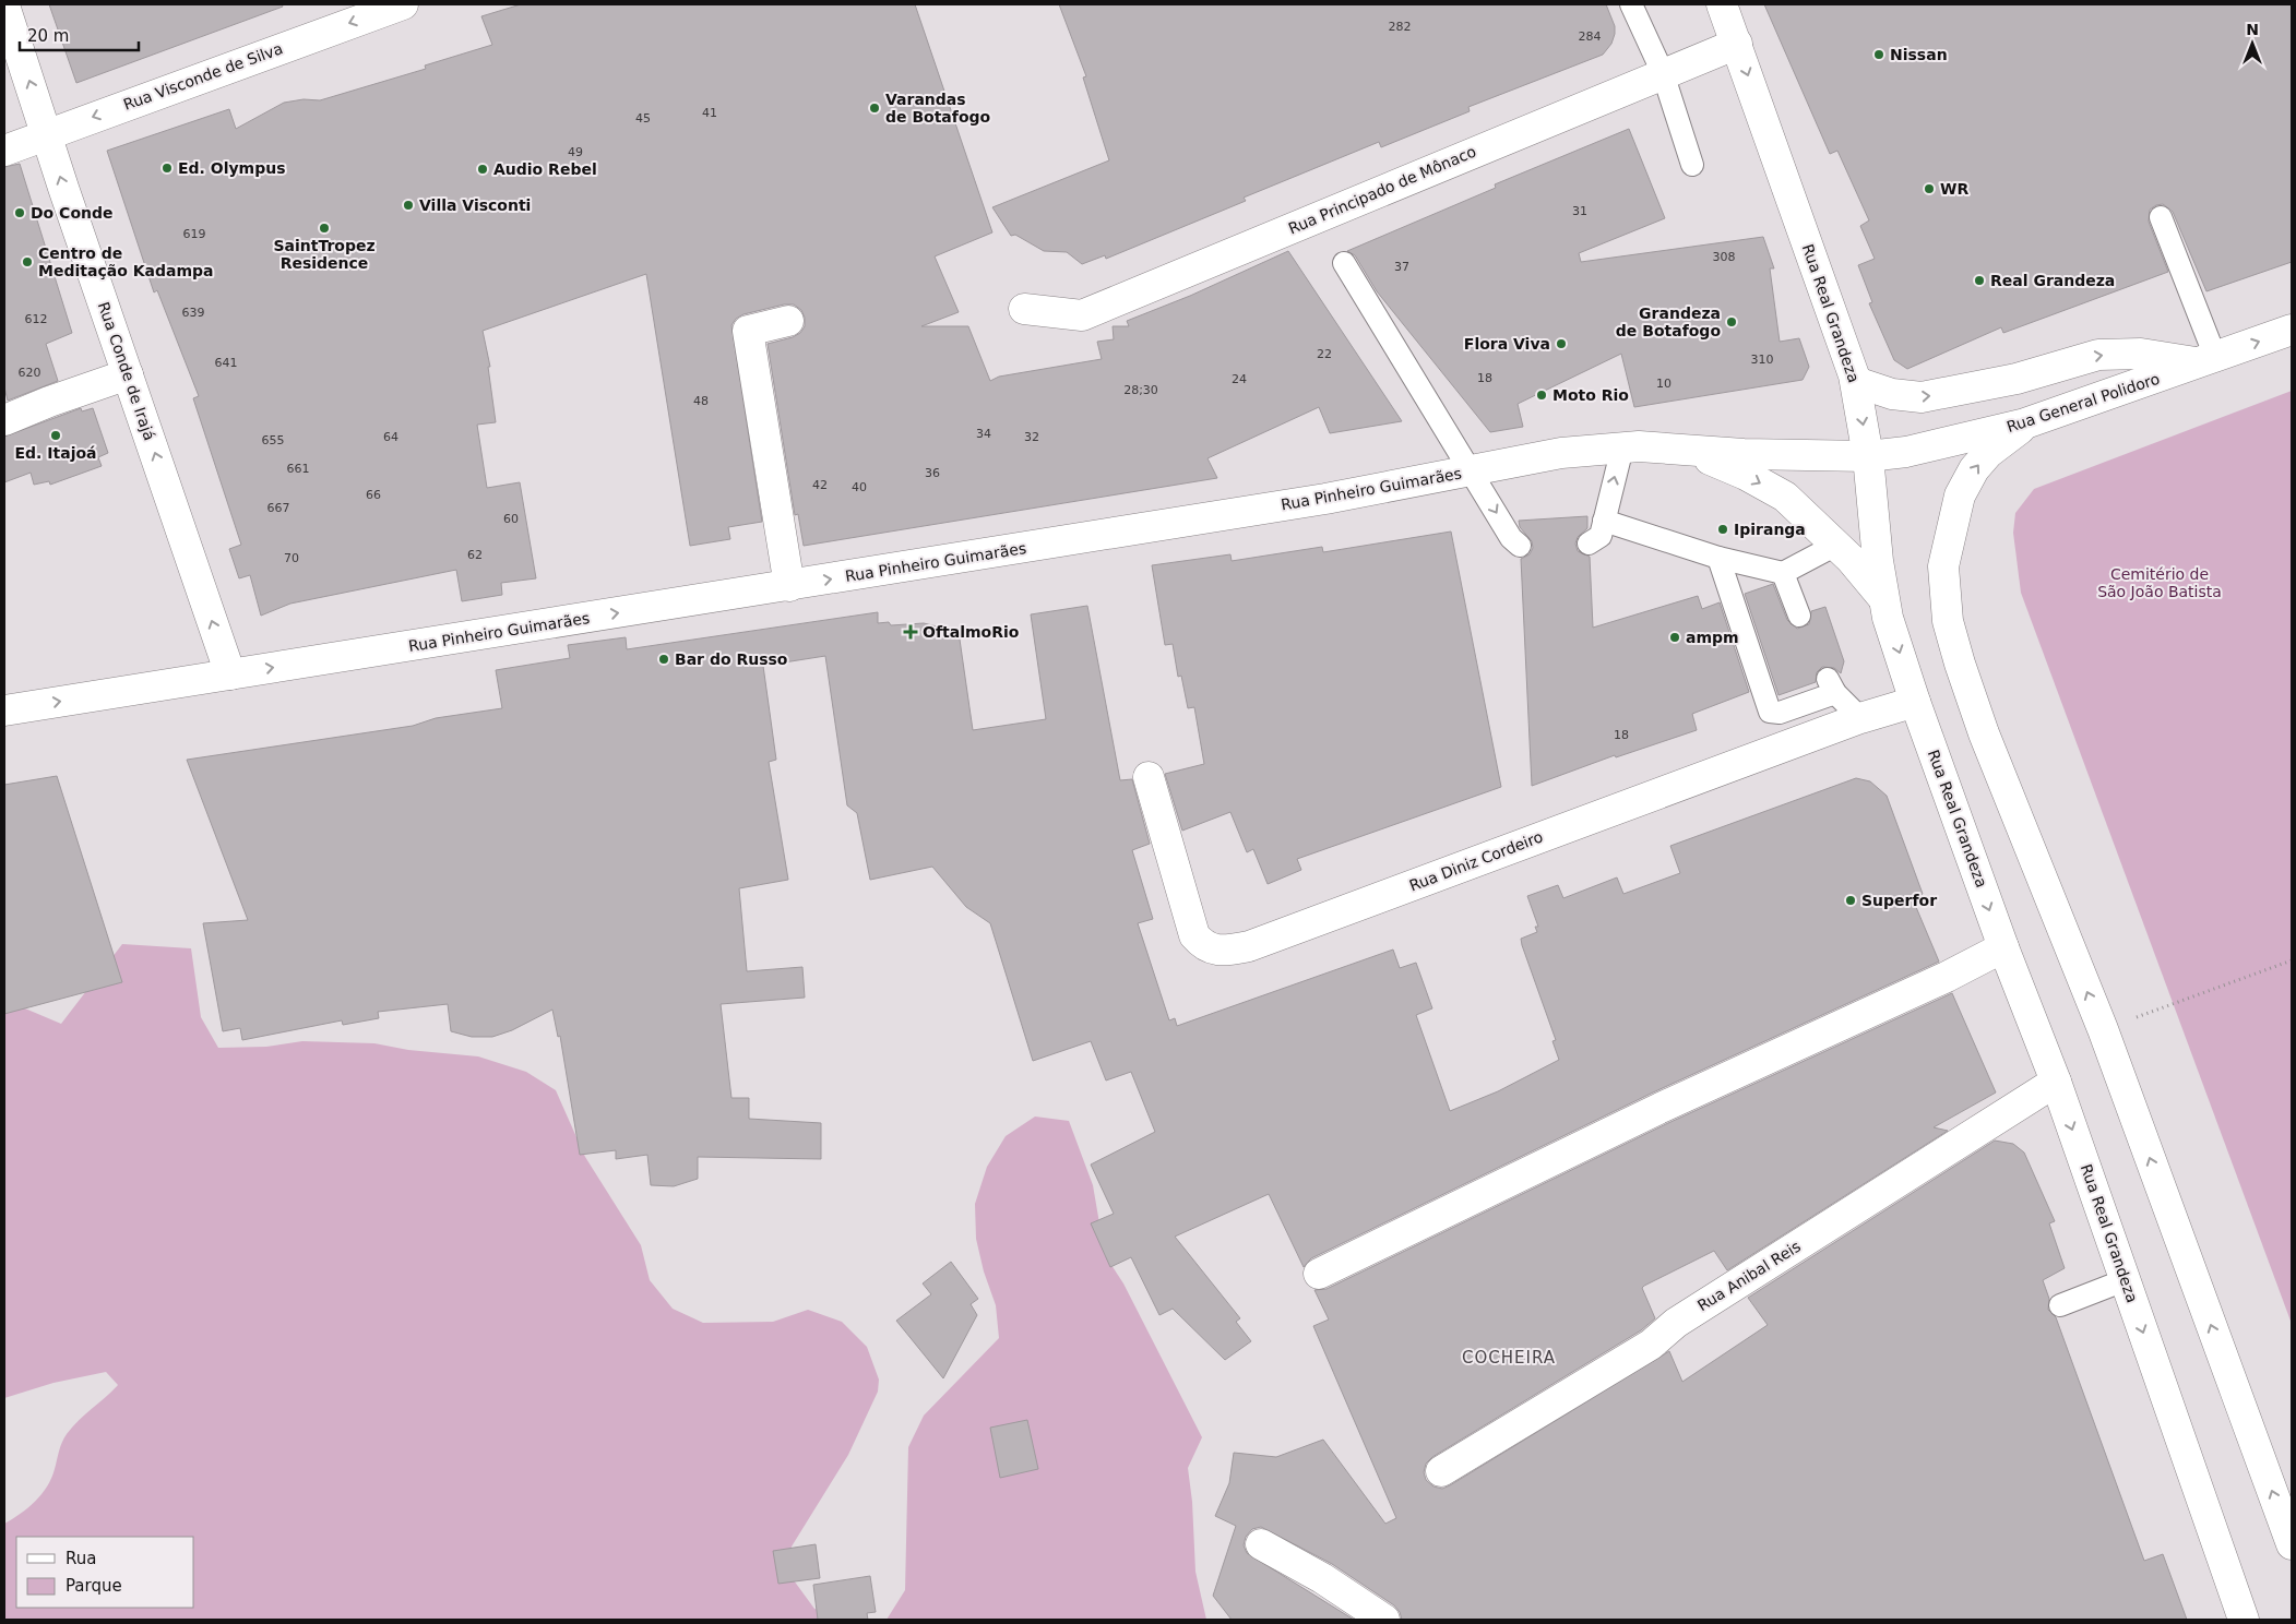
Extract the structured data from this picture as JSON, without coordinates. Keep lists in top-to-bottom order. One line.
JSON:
{"streets":{"main road":["Rua Visconde de Silva","Rua Principado de Mônaco","Rua Real Grandeza","Rua Conde de Irajá","Rua General Polidoro","Rua Pinheiro Guimarães","Rua Diniz Cordeiro","Rua Anibal Reis"]},"crossings":[["Rua Visconde de Silva","Rua Conde de Irajá"],["Rua Principado de Mônaco","Rua Real Grandeza"],["Rua Real Grandeza","Rua General Polidoro"],["Rua Real Grandeza","Rua Pinheiro Guimarães"],["Rua Real Grandeza","Rua Diniz Cordeiro"],["Rua Real Grandeza","Rua Anibal Reis"],["Rua Conde de Irajá","Rua Pinheiro Guimarães"],["Rua General Polidoro","Rua Pinheiro Guimarães"]],"one_way":["Rua Visconde de Silva","Rua Conde de Irajá","Rua Pinheiro Guimarães"],"districts":["COCHEIRA"],"parks":["Cemitério de São João Batista"],"places":{"other":["Nissan","Varandas de Botafogo","Ed. Olympus","Audio Rebel","WR","Villa Visconti","Do Conde","SaintTropez Residence","Centro de Meditação Kadampa","Real Grandeza","Grandeza de Botafogo","Flora Viva","Moto Rio","Ed. Itajoá","Ipiranga","ampm","Bar do Russo","Superfor"],"health":["OftalmoRio"]},"house_numbers":["282","284","41","45","49","31","619","308","37","639","612","22","310","641","620","18","24","10","28;30","48","34","64","32","655","661","36","42","40","66","667","60","62","70","18"],"legend":["Rua","Parque"],"scale_bar":"20 m","north":"top"}
